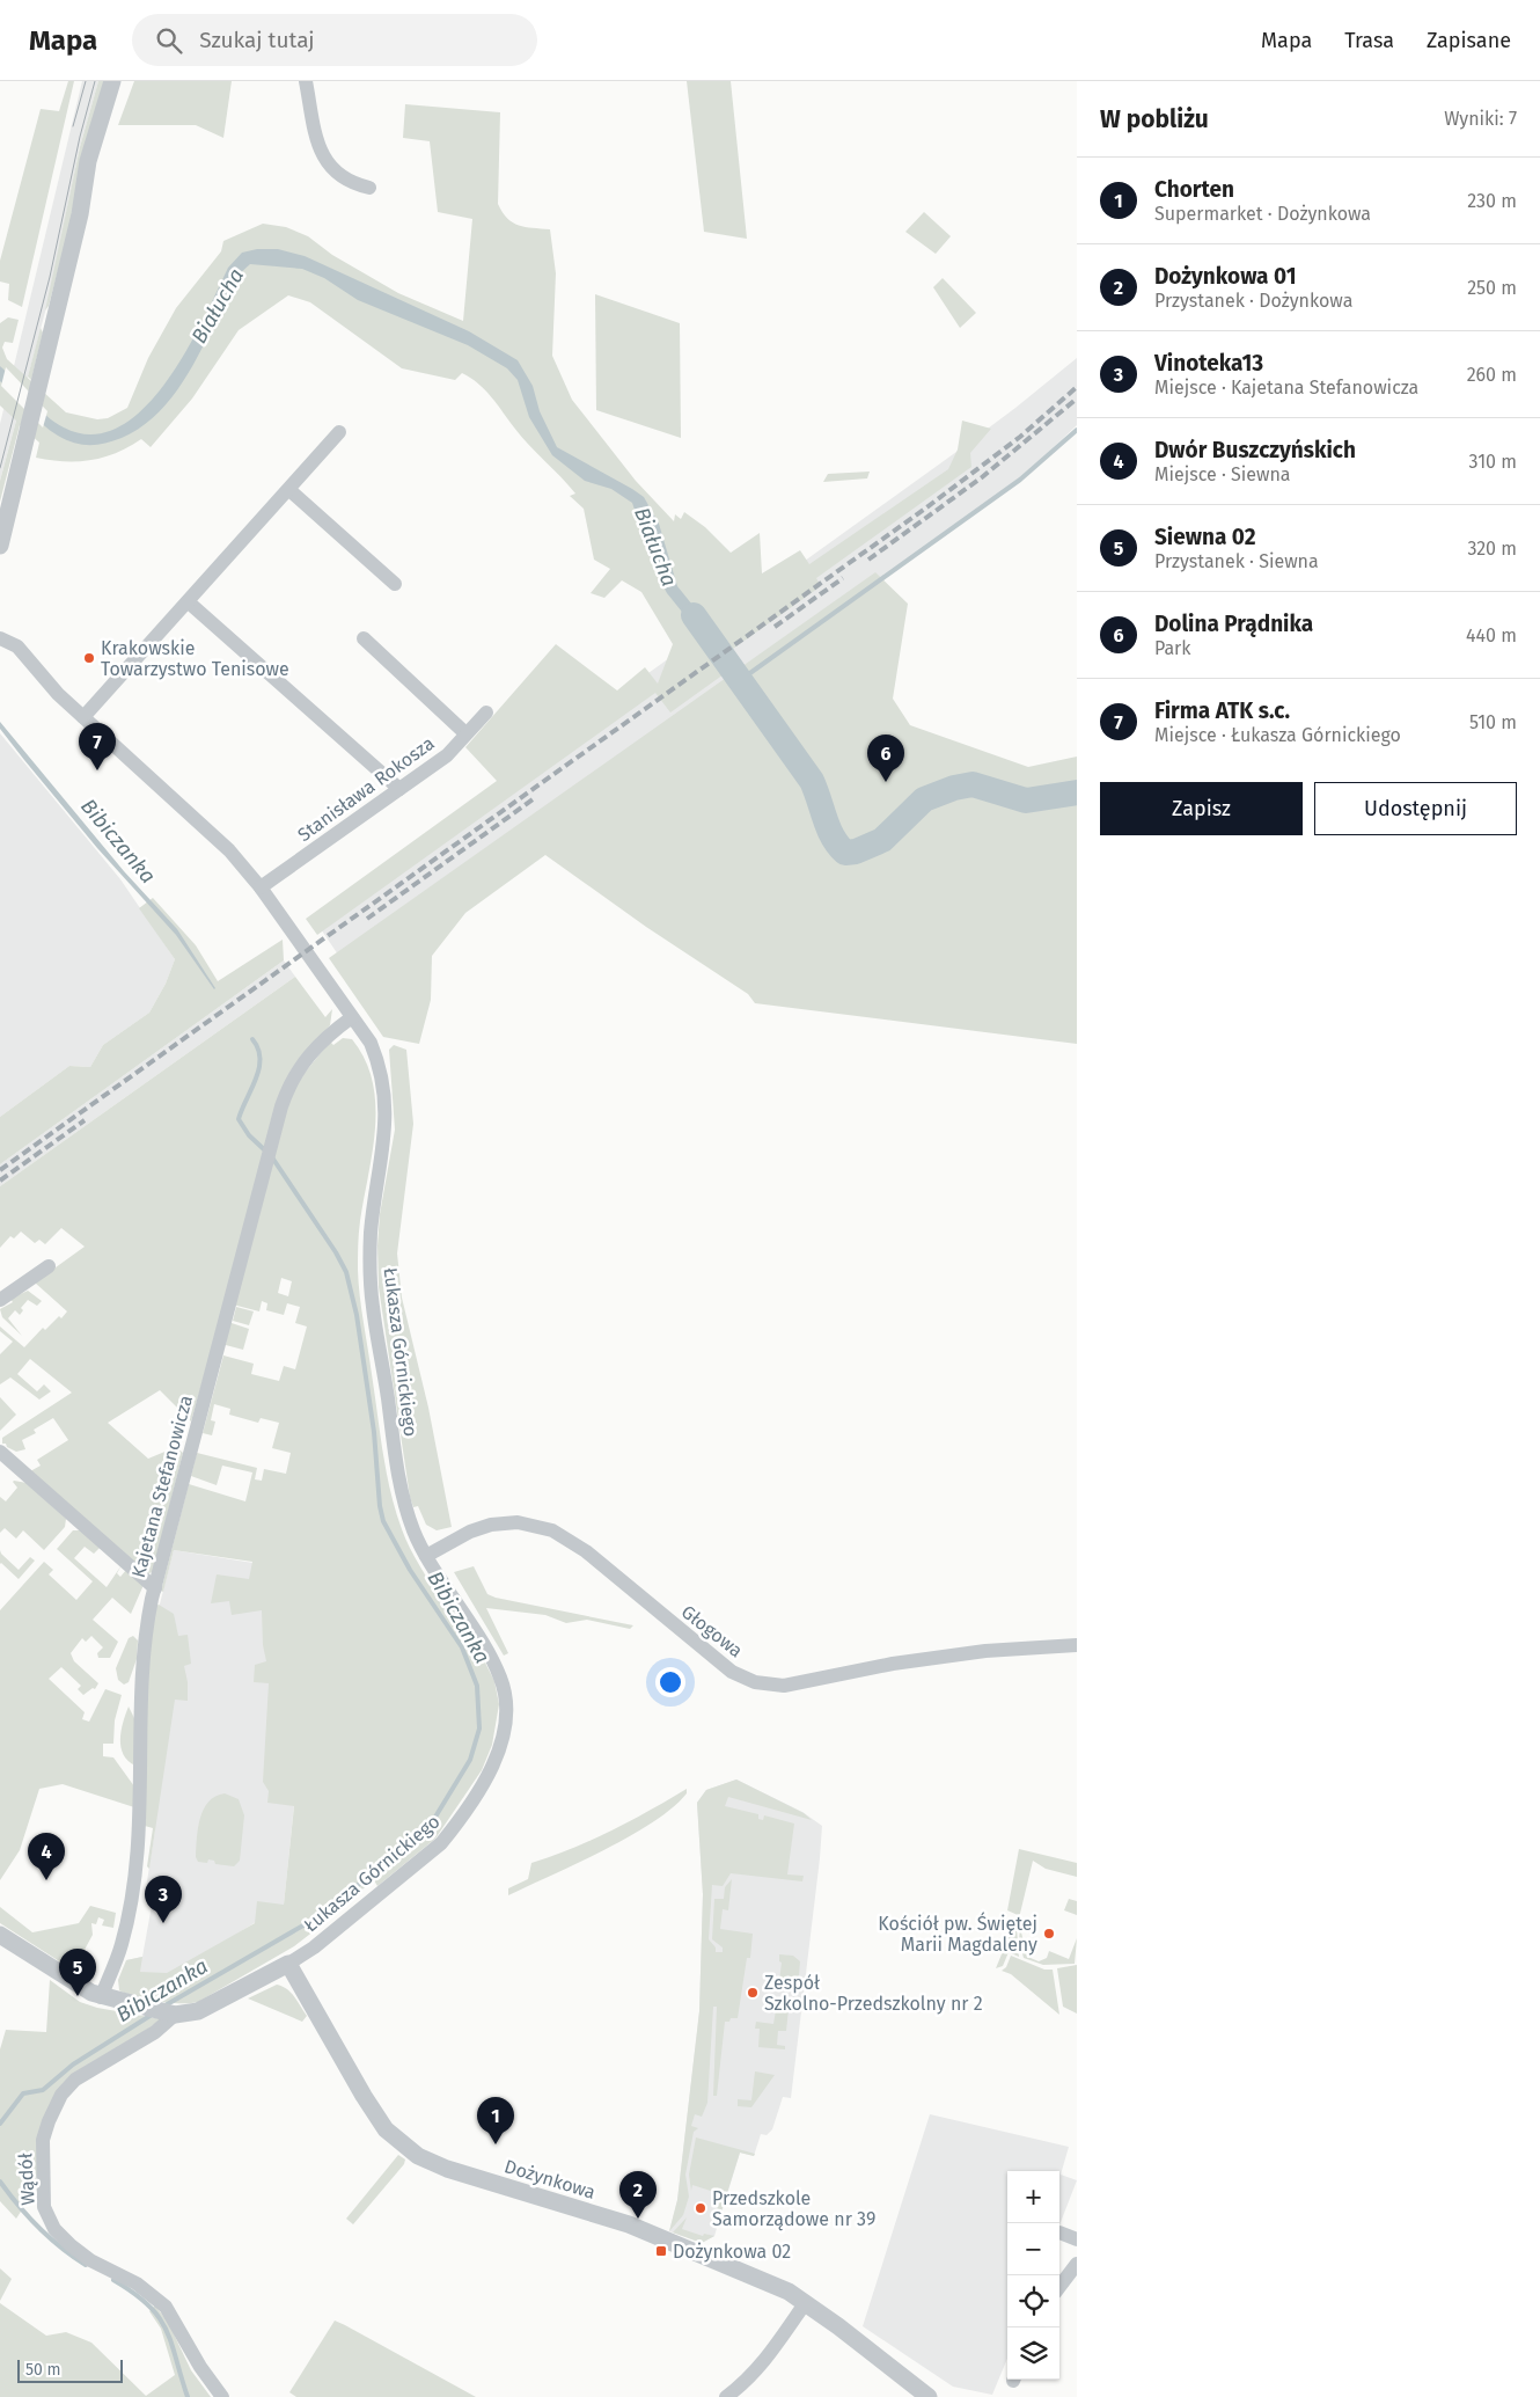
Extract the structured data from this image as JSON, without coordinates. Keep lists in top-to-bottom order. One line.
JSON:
{"streets":{"street":["Stanisława Rokosza","Łukasza Górnickiego","Kajetana Stefanowicza","Głogowa","Wądół","Dożynkowa"]},"crossings":[["Stanisława Rokosza","Łukasza Górnickiego"],["Łukasza Górnickiego","Kajetana Stefanowicza"],["Łukasza Górnickiego","Głogowa"],["Łukasza Górnickiego","Dożynkowa"]],"water":["Białucha","Bibiczanka"],"places":{"other":["Krakowskie Towarzystwo Tenisowe","Kościół pw. Świętej Marii Magdaleny","Zespół Szkolno-Przedszkolny nr 2","Przedszkole Samorządowe nr 39"],"transit":["Dożynkowa 02"]},"scale_bar":"50 m","page":{"header":"Mapa","search":"Szukaj tutaj","nav":["Mapa","Trasa","Zapisane"],"heading":["W pobliżu","Wyniki: 7"],"list":[{"mark":"1","name":"Chorten","note":"Supermarket · Dożynkowa","value":"230 m"},{"mark":"2","name":"Dożynkowa 01","note":"Przystanek · Dożynkowa","value":"250 m"},{"mark":"3","name":"Vinoteka13","note":"Miejsce · Kajetana Stefanowicza","value":"260 m"},{"mark":"4","name":"Dwór Buszczyńskich","note":"Miejsce · Siewna","value":"310 m"},{"mark":"5","name":"Siewna 02","note":"Przystanek · Siewna","value":"320 m"},{"mark":"6","name":"Dolina Prądnika","note":"Park","value":"440 m"},{"mark":"7","name":"Firma ATK s.c.","note":"Miejsce · Łukasza Górnickiego","value":"510 m"}],"pins":["7","6","4","3","5","1","2"],"buttons":["Zapisz","Udostępnij"],"map_buttons":["+","−"],"scale":"50 m"}}
